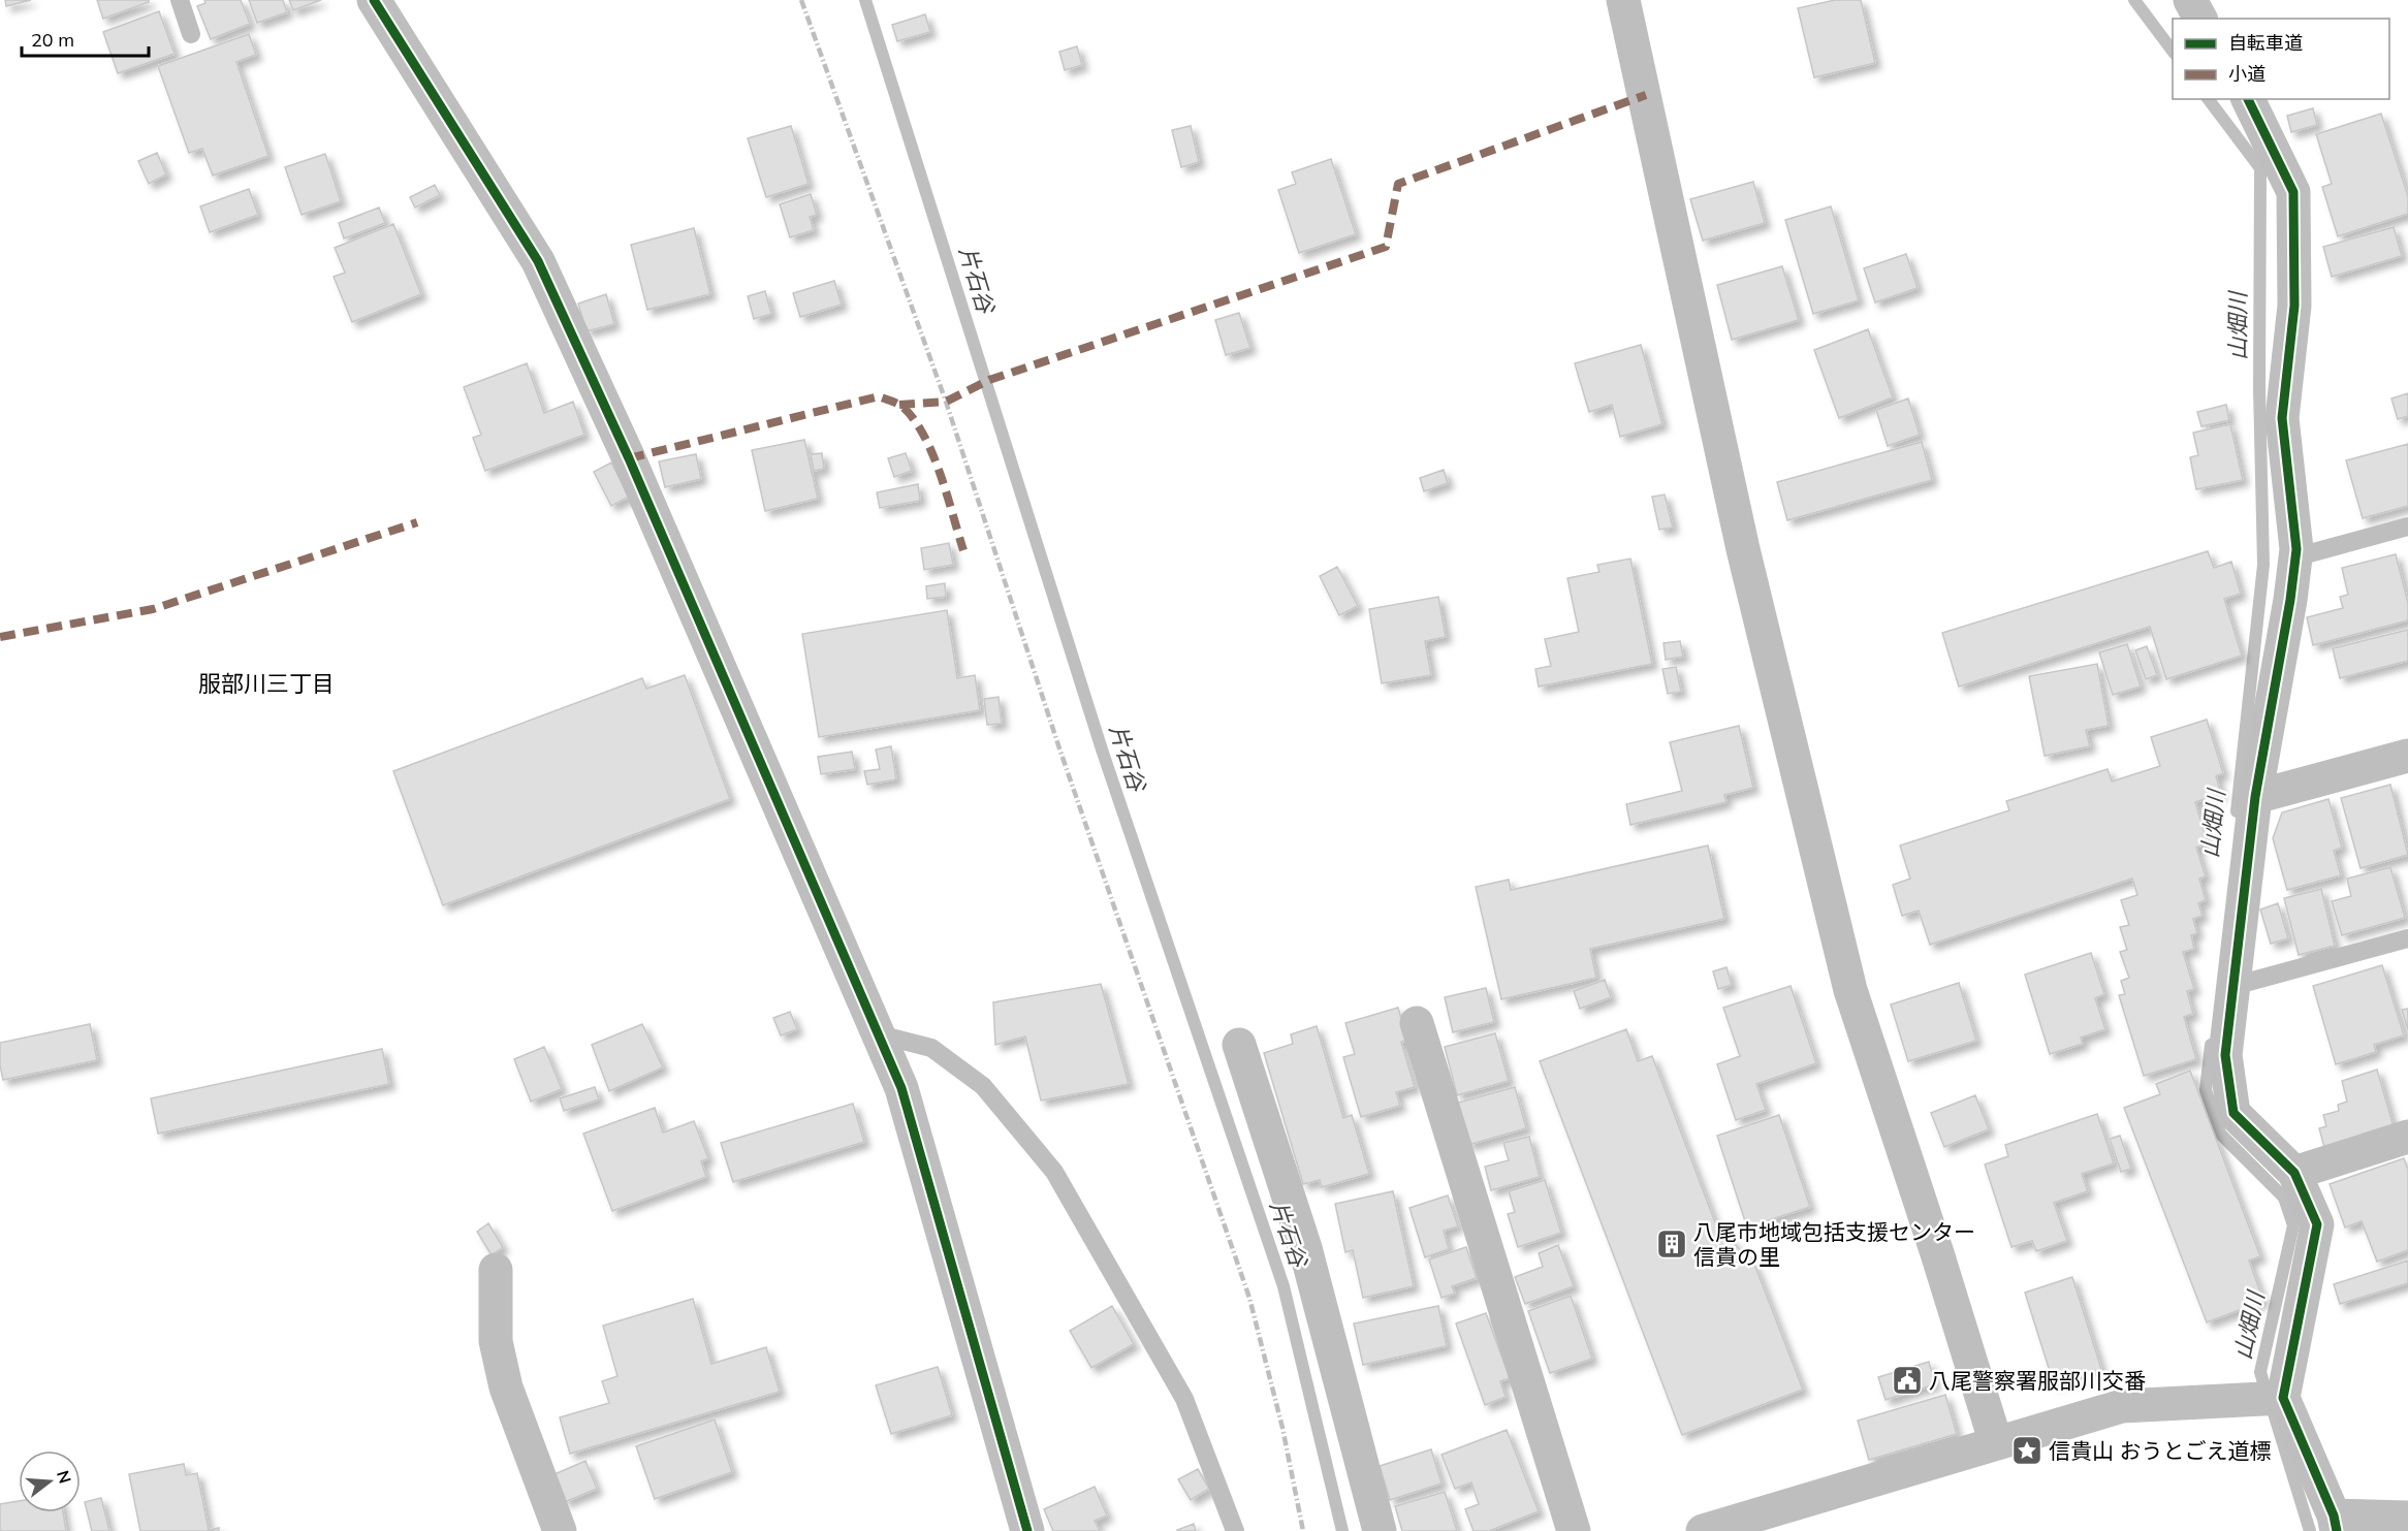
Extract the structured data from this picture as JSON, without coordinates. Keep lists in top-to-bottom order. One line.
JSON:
{"districts":["服部川三丁目"],"water":["片石谷","山畑川"],"places":{"building":["八尾市地域包括支援センター 信貴の里"],"public building":["八尾警察署服部川交番"],"place":["信貴山 おうとごえ道標"]},"legend":["自転車道","小道"],"scale_bar":"20 m","north":"right"}
